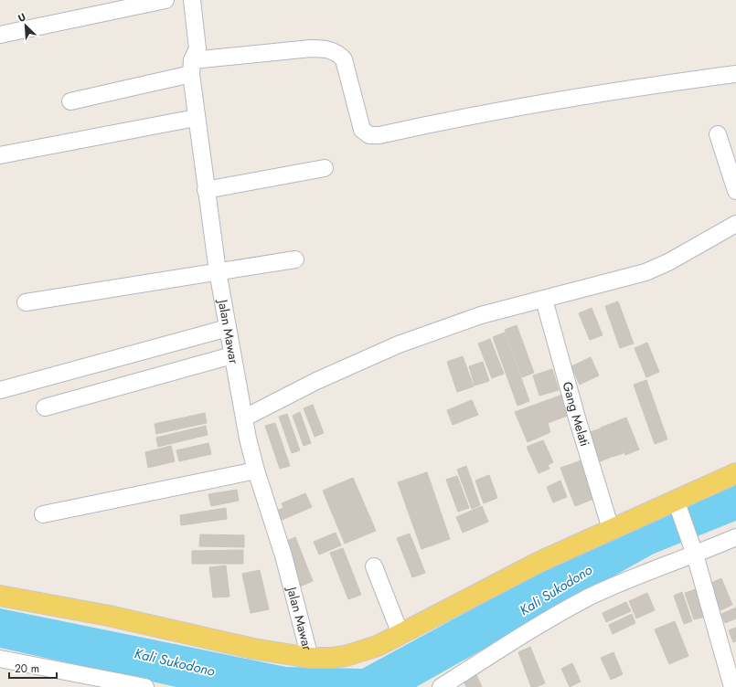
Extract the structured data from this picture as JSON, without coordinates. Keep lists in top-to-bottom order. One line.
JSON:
{"streets":{"street":["Jalan Mawar","Gang Melati"]},"water":["Kali Sukodono"],"scale_bar":"20 m","north":"top left"}
